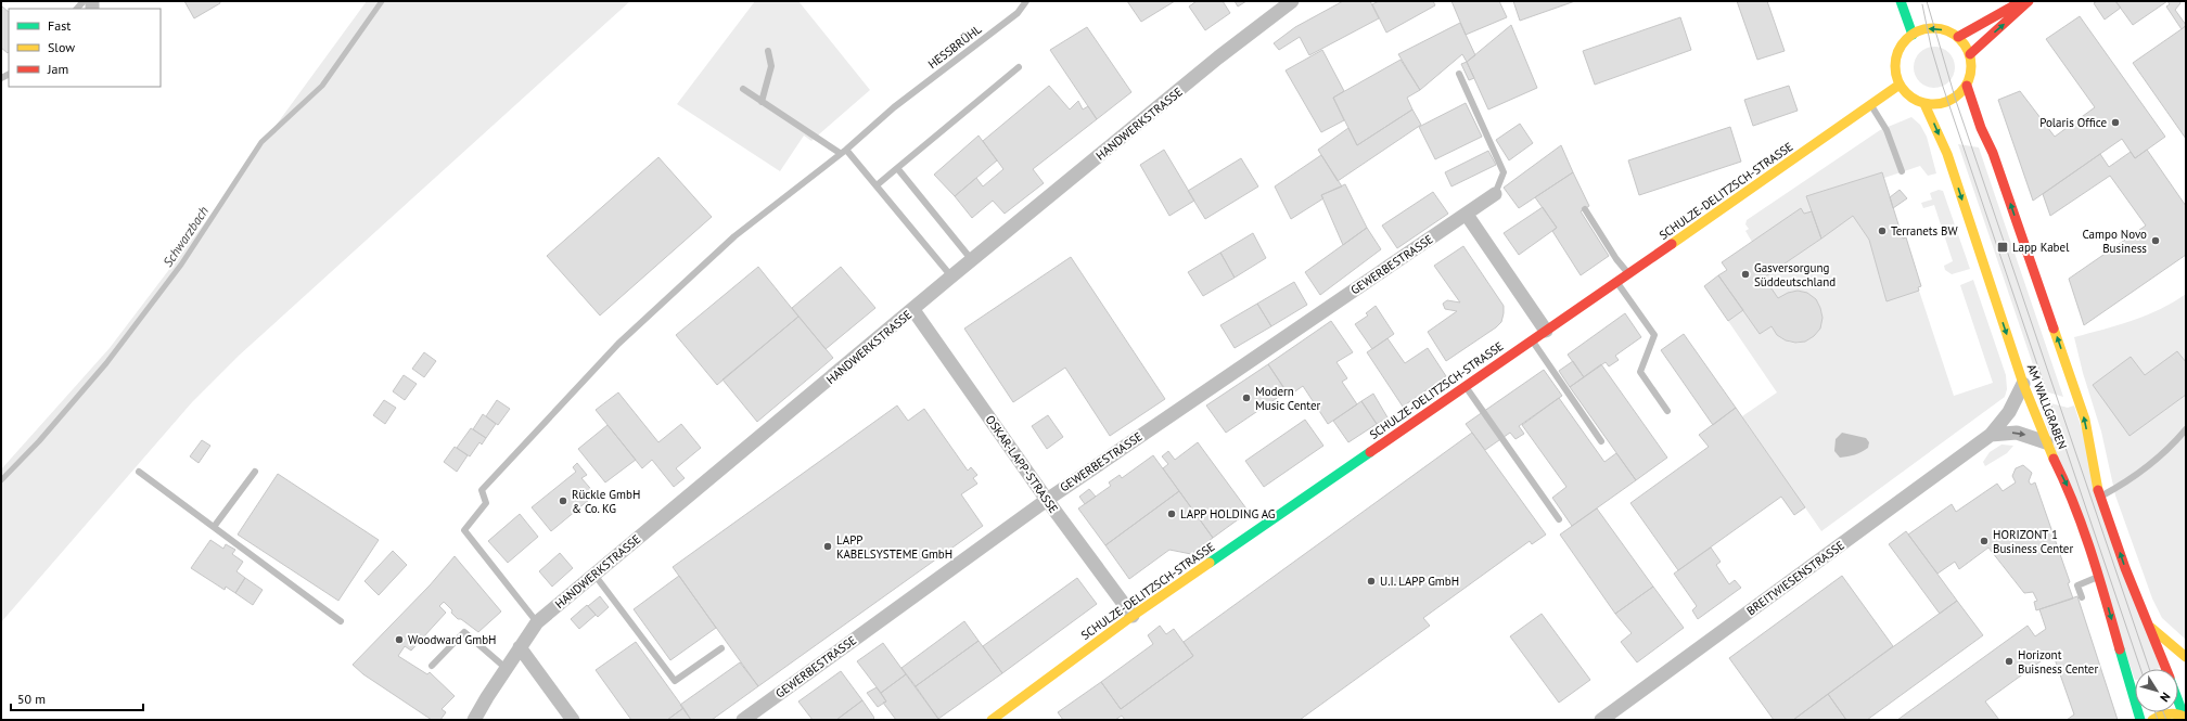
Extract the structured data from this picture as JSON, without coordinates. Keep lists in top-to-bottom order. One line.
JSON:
{"streets":{"street":["HANDWERKSTRASSE","SCHULZE-DELITZSCH-STRASSE","GEWERBESTRASSE","AM WALLGRABEN","OSKAR-LAPP-STRASSE","BREITWIESENSTRASSE"],"lane":["HESSBRÜHL"]},"crossings":[["HESSBRÜHL","HANDWERKSTRASSE"],["HANDWERKSTRASSE","OSKAR-LAPP-STRASSE"],["SCHULZE-DELITZSCH-STRASSE","AM WALLGRABEN"],["SCHULZE-DELITZSCH-STRASSE","OSKAR-LAPP-STRASSE"],["GEWERBESTRASSE","OSKAR-LAPP-STRASSE"],["AM WALLGRABEN","BREITWIESENSTRASSE"]],"water":["Schwarzbach"],"places":{"other":["Polaris Office","Terranets BW","Campo Novo Business","Gasversorgung Süddeutschland","Modern Music Center","Rückle GmbH & Co. KG","LAPP HOLDING AG","HORIZONT 1 Business Center","LAPP KABELSYSTEME GmbH","U.I. LAPP GmbH","Woodward GmbH","Horizont Buisness Center"],"transit":["Lapp Kabel"]},"legend":["Fast","Slow","Jam"],"scale_bar":"50 m","north":"bottom right"}
